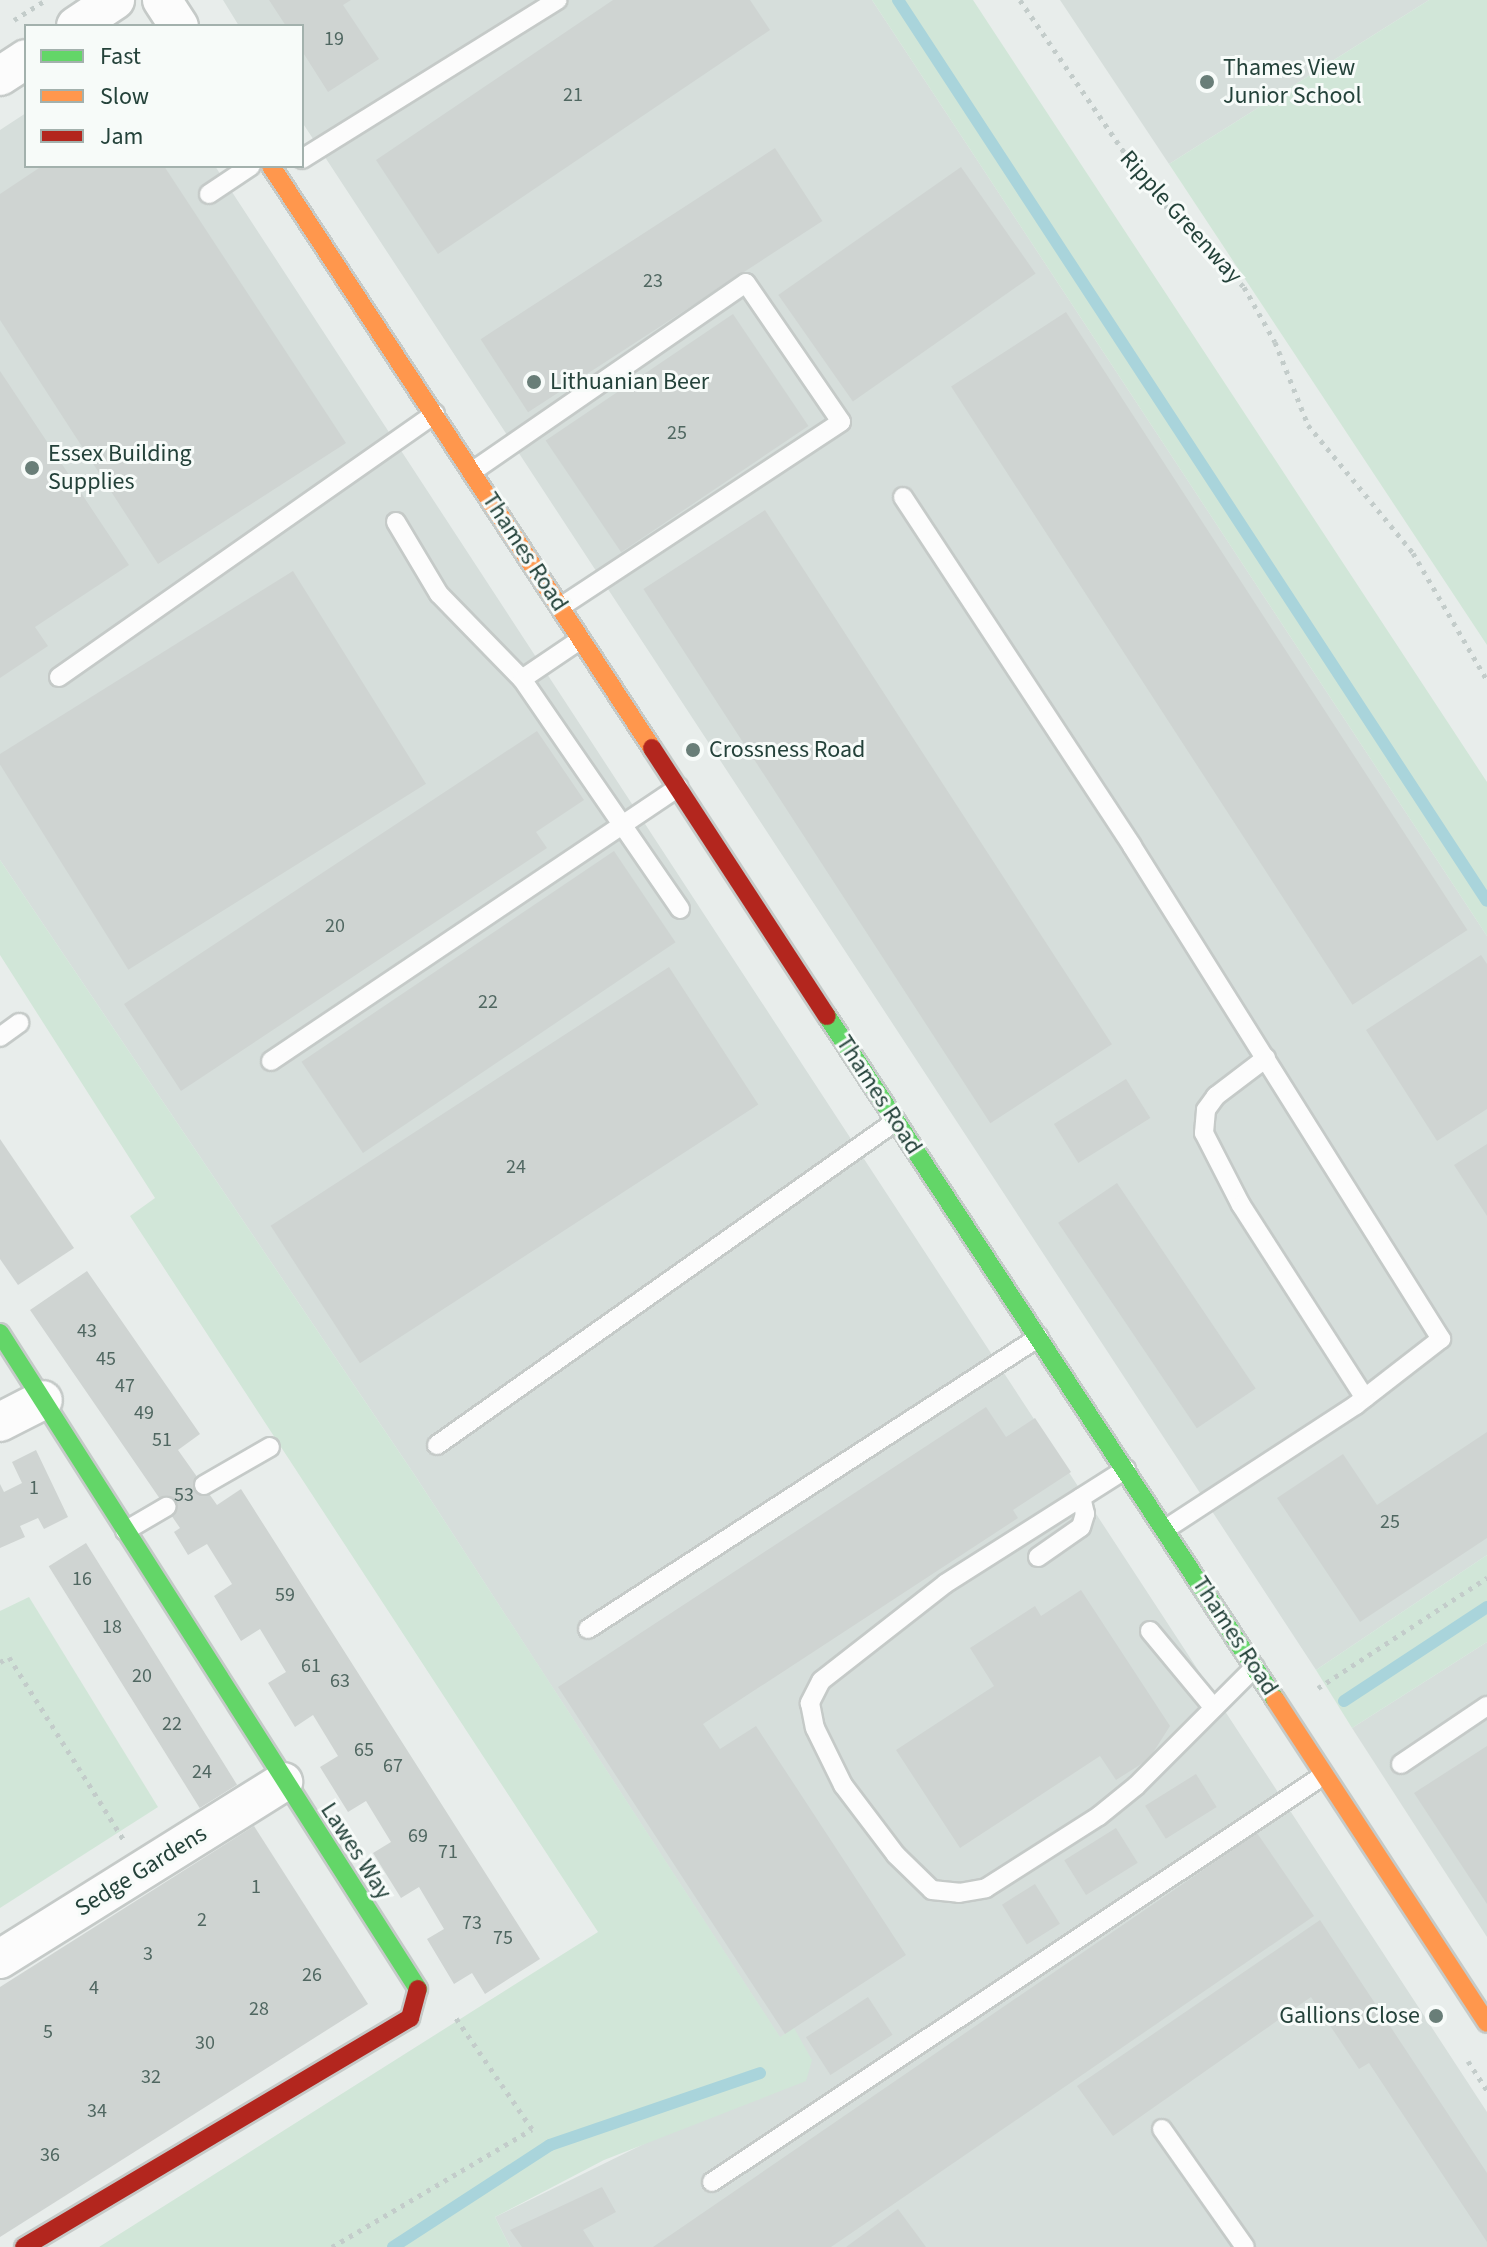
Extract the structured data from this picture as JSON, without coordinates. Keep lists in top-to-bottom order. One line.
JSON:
{"streets":{"street":["Thames Road","Lawes Way","Sedge Gardens"],"path":["Ripple Greenway"]},"crossings":[["Lawes Way","Sedge Gardens"]],"places":["Thames View Junior School","Lithuanian Beer","Essex Building Supplies","Crossness Road","Gallions Close"],"house_numbers":["19","21","23","25","20","22","24","43","45","47","49","51","1","53","25","16","59","18","61","20","63","22","65","67","24","69","71","1","2","73","75","3","26","4","28","5","30","32","34","36"],"legend":["Fast","Slow","Jam"]}
